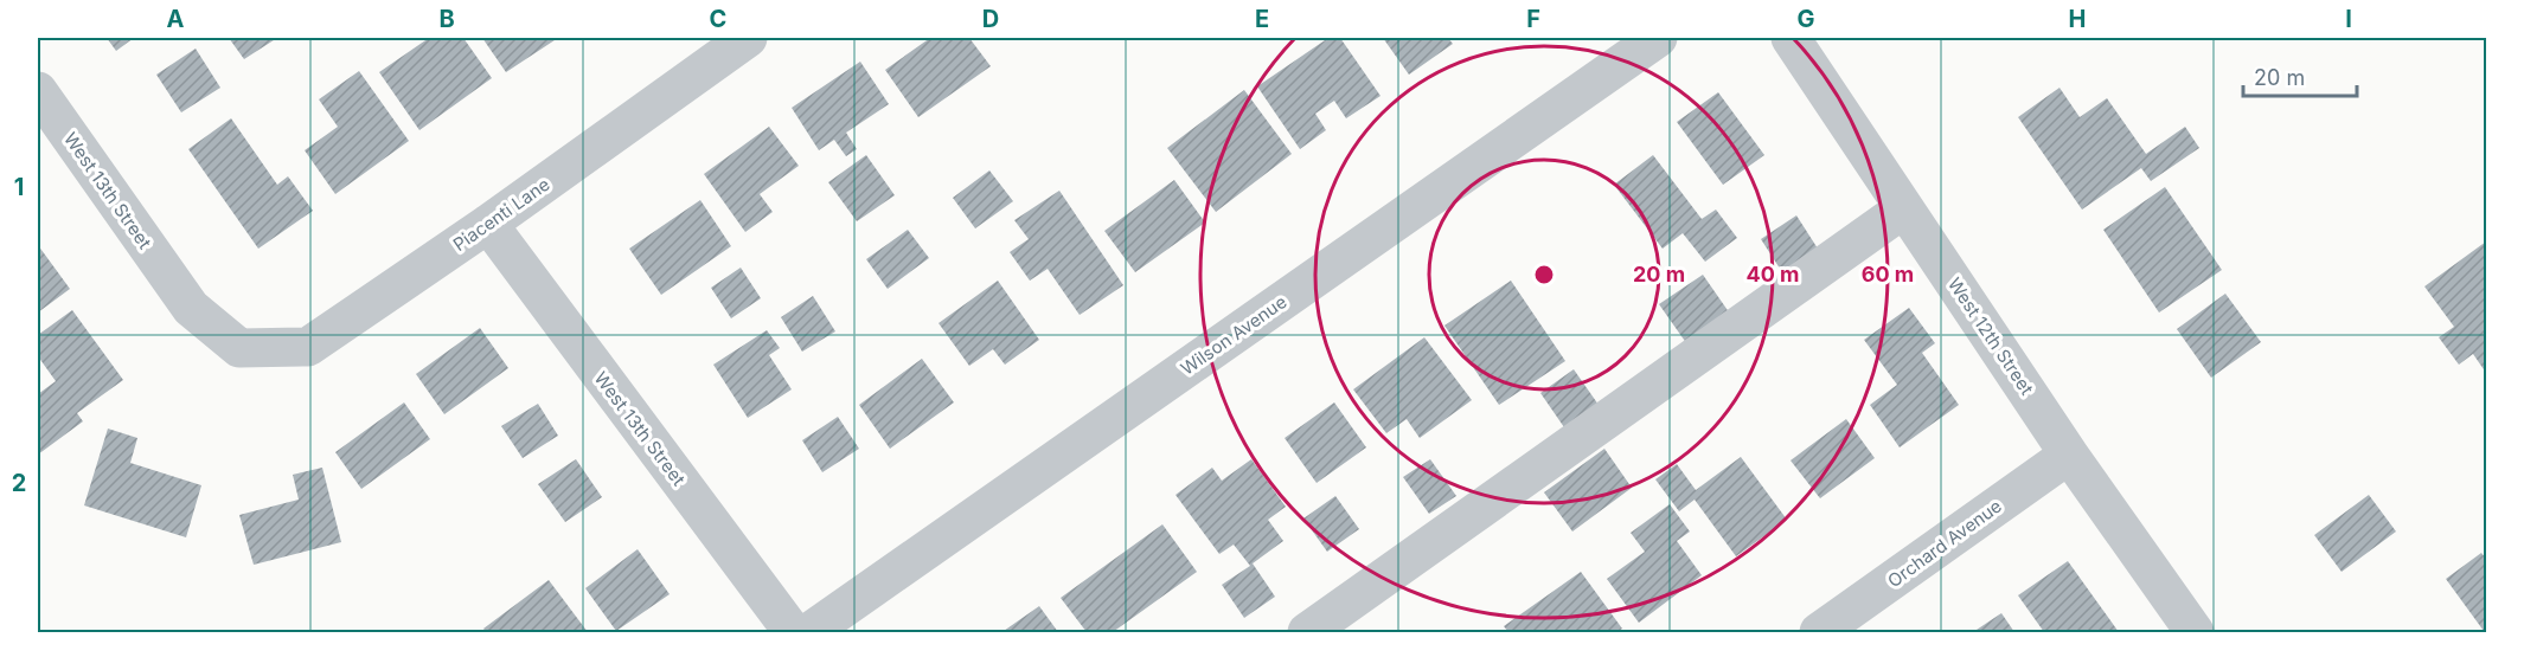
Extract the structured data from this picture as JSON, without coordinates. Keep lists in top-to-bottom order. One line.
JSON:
{"streets":{"street":["West 13th Street","Piacenti Lane","Wilson Avenue","West 12th Street","Orchard Avenue"]},"crossings":[["West 13th Street","Piacenti Lane"],["West 12th Street","Orchard Avenue"]],"scale_bar":"20 m","grid":{"columns":["A","B","C","D","E","F","G","H","I"],"rows":["1","2"]},"rings":["20 m","40 m","60 m"]}
